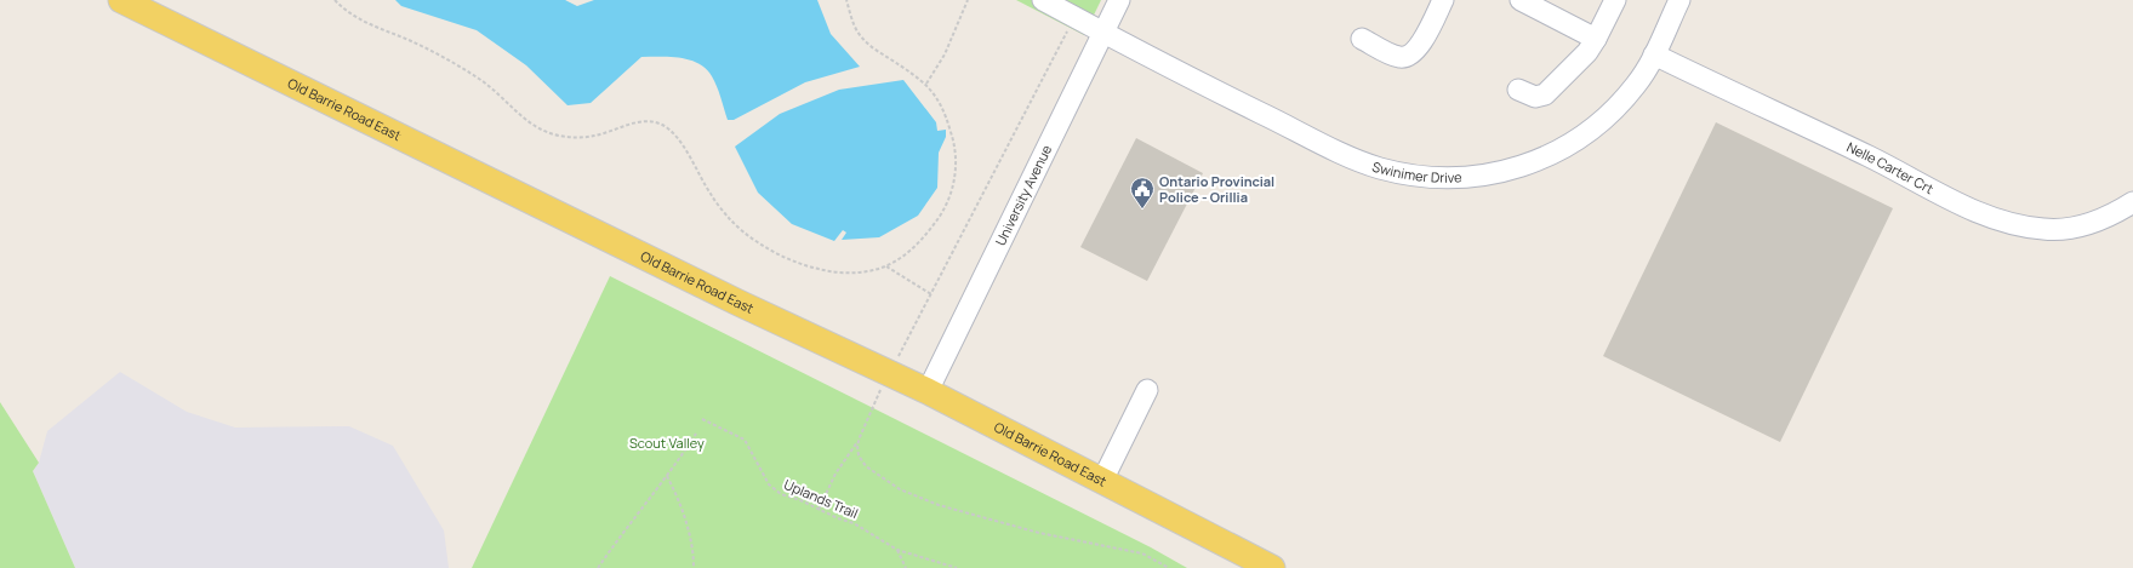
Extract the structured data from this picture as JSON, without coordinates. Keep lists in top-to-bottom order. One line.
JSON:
{"streets":{"main road":["Old Barrie Road East"],"street":["Nelle Carter Crt","Swinimer Drive","University Avenue"],"path":["Uplands Trail"]},"crossings":[["Old Barrie Road East","University Avenue"],["Nelle Carter Crt","Swinimer Drive"],["Swinimer Drive","University Avenue"]],"parks":["Scout Valley"],"places":{"public building":["Ontario Provincial Police - Orillia"]}}
